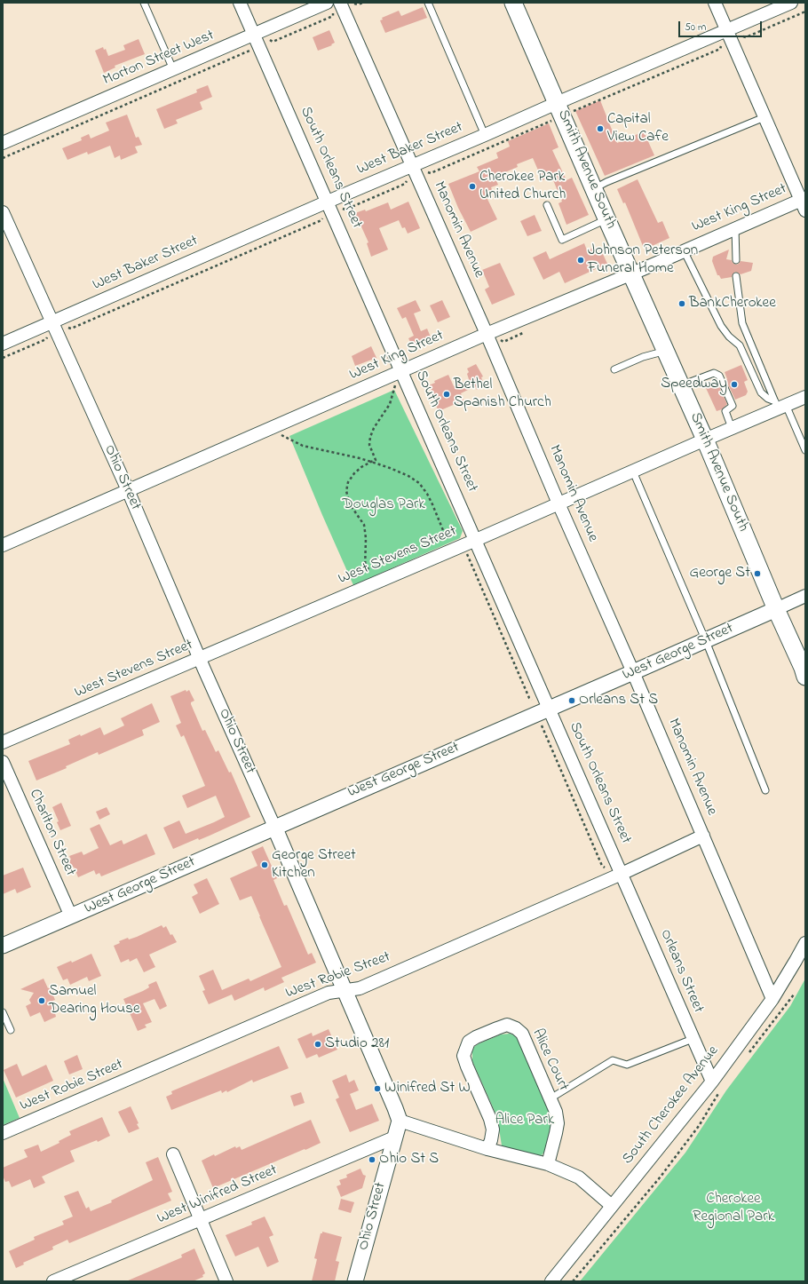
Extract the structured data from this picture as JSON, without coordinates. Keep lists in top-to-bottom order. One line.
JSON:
{"streets":{"main road":["Smith Avenue South"],"street":["Morton Street West","West Baker Street","South Orleans Street","West King Street","Manomin Avenue","Ohio Street","West Stevens Street","West George Street","Charlton Street","Orleans Street","West Robie Street","Alice Court","South Cherokee Avenue","West Winifred Street"]},"crossings":[["Morton Street West","South Orleans Street"],["West Baker Street","South Orleans Street"],["West Baker Street","Smith Avenue South"],["West Baker Street","Manomin Avenue"],["West Baker Street","Ohio Street"],["South Orleans Street","West King Street"],["South Orleans Street","West Stevens Street"],["South Orleans Street","West George Street"],["South Orleans Street","Orleans Street"],["South Orleans Street","West Robie Street"],["Smith Avenue South","West King Street"],["Smith Avenue South","West Stevens Street"],["Smith Avenue South","West George Street"],["West King Street","Manomin Avenue"],["West King Street","Ohio Street"],["Manomin Avenue","West Stevens Street"],["Manomin Avenue","West George Street"],["Manomin Avenue","West Robie Street"],["Manomin Avenue","South Cherokee Avenue"],["Ohio Street","West Stevens Street"],["Ohio Street","West George Street"],["Ohio Street","West Robie Street"],["Ohio Street","West Winifred Street"],["West George Street","Charlton Street"],["Orleans Street","West Robie Street"],["Orleans Street","South Cherokee Avenue"]],"parks":["Douglas Park","Alice Park","Cherokee Regional Park"],"places":["Capital View Cafe","Cherokee Park United Church","Johnson Peterson Funeral Home","BankCherokee","Speedway","Bethel Spanish Church","George St","Orleans St S","George Street Kitchen","Samuel Dearing House","Studio 281","Winifred St W","Ohio St S"],"scale_bar":"50 m"}
